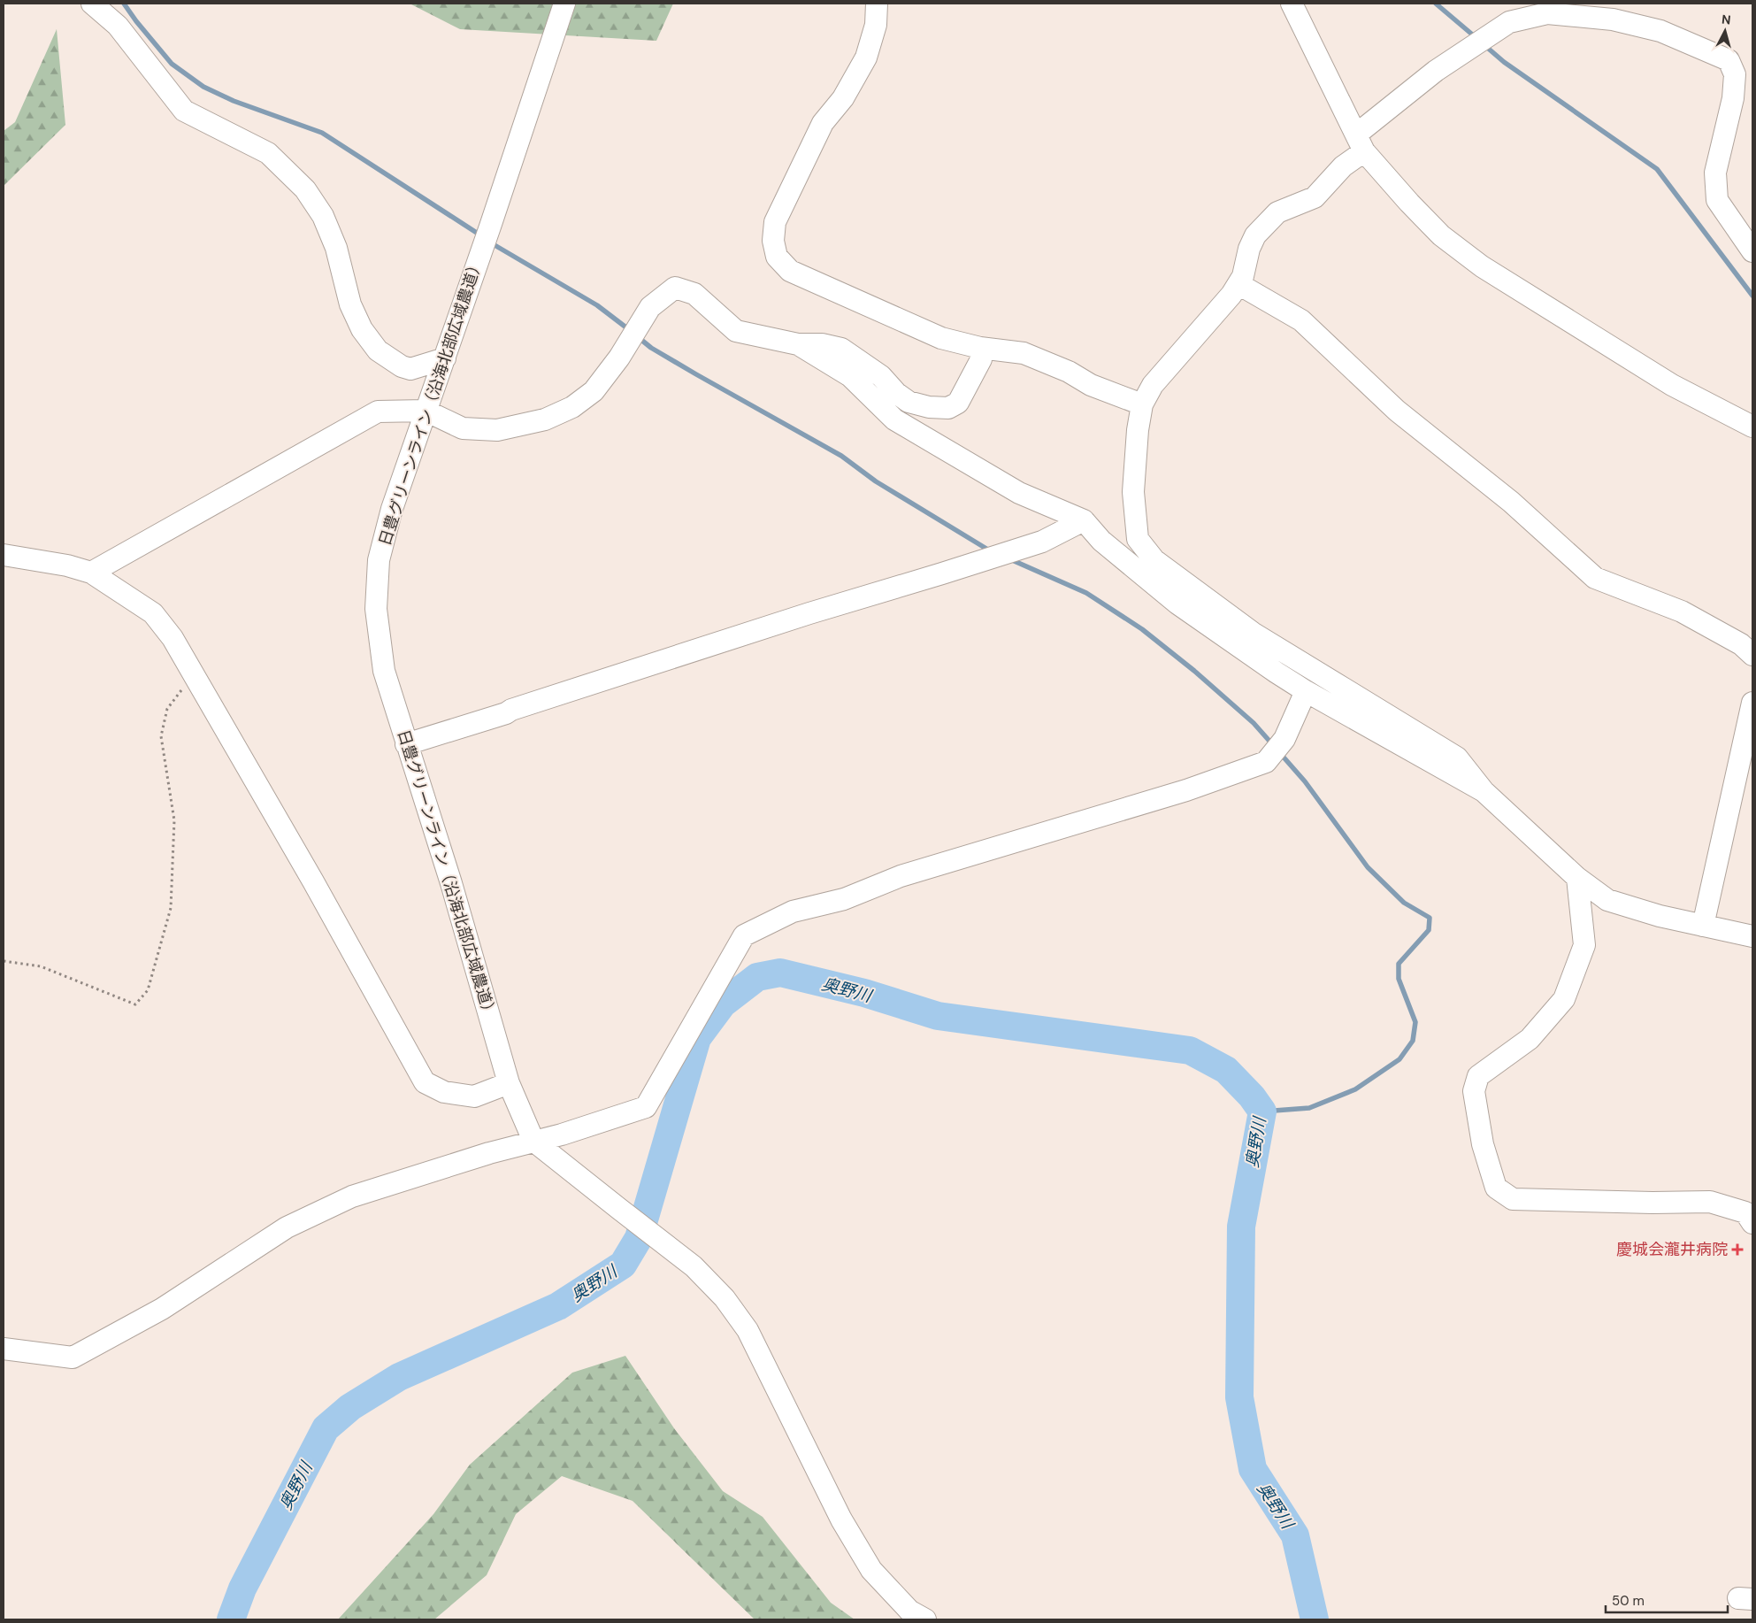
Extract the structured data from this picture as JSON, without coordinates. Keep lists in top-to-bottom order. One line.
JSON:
{"streets":{"street":["日豊グリーンライン（沿海北部広域農道）"]},"water":["奥野川"],"places":{"health":["慶城会瀧井病院"]},"scale_bar":"50 m","north":"top"}
